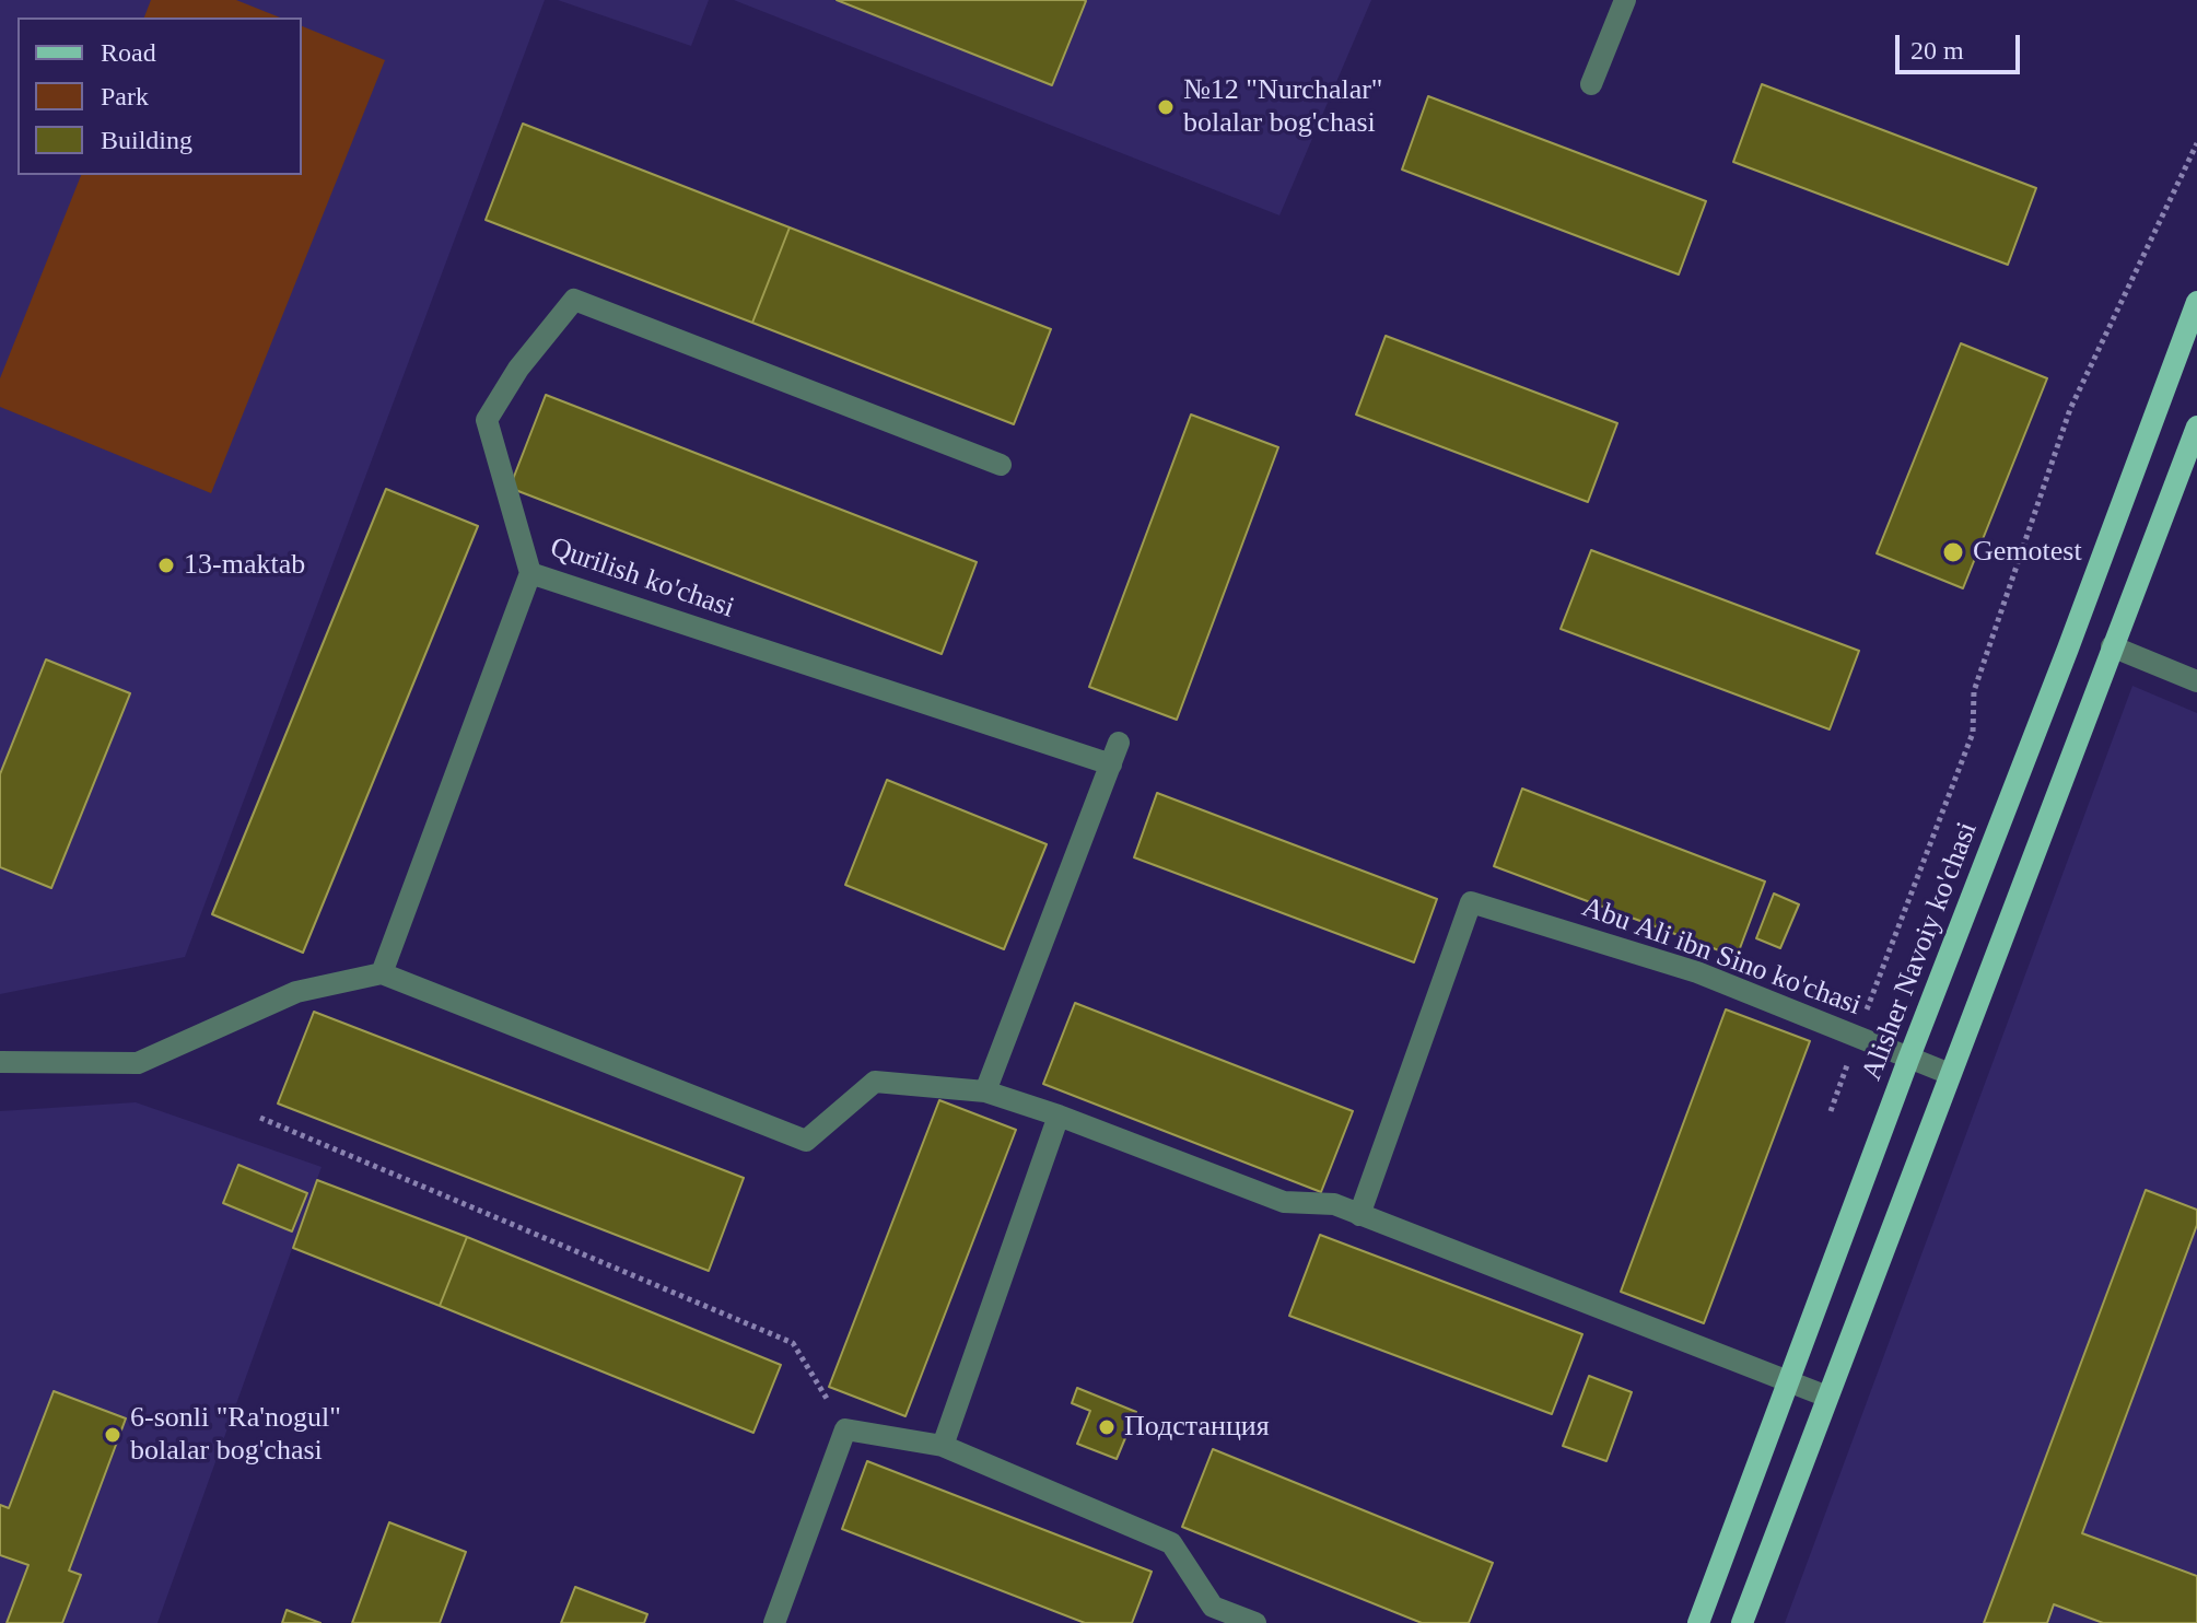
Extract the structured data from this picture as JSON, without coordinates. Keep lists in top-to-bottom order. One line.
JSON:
{"streets":{"main road":["Alisher Navoiy ko'chasi"],"street":["Qurilish ko'chasi","Abu Ali ibn Sino ko'chasi"]},"crossings":[["Alisher Navoiy ko'chasi","Abu Ali ibn Sino ko'chasi"]],"places":["№12 \"Nurchalar\" bolalar bog'chasi","Gemotest","13-maktab","Подстанция","6-sonli \"Ra'nogul\" bolalar bog'chasi"],"legend":["Road","Park","Building"],"scale_bar":"20 m"}
